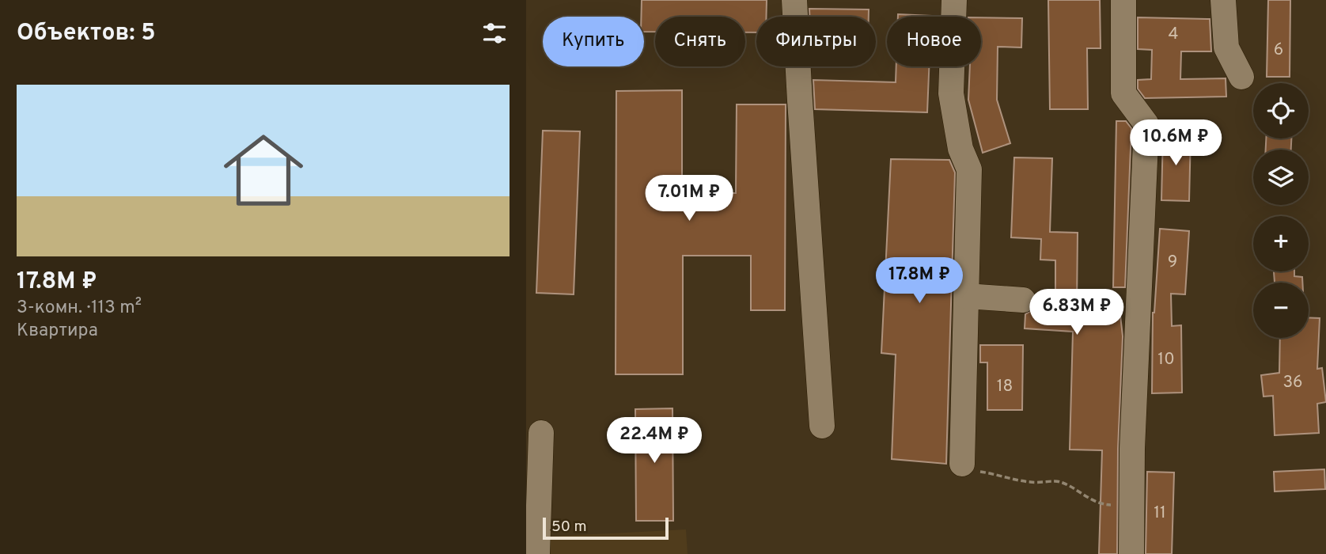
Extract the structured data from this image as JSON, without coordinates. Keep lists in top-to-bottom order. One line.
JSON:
{"house_numbers":["4","6","9","10","36","18","11"],"scale_bar":"50 m","page":{"heading":"Объектов: 5","chip":["Купить","Снять","Фильтры","Новое"],"list":[{"name":"17.8M ₽","note":"3-комн. · 113 m² · Квартира"}],"map_buttons":["+","−"],"price":["10.6M ₽","7.01M ₽","17.8M ₽","6.83M ₽","22.4M ₽"],"scale":"50 m"}}
